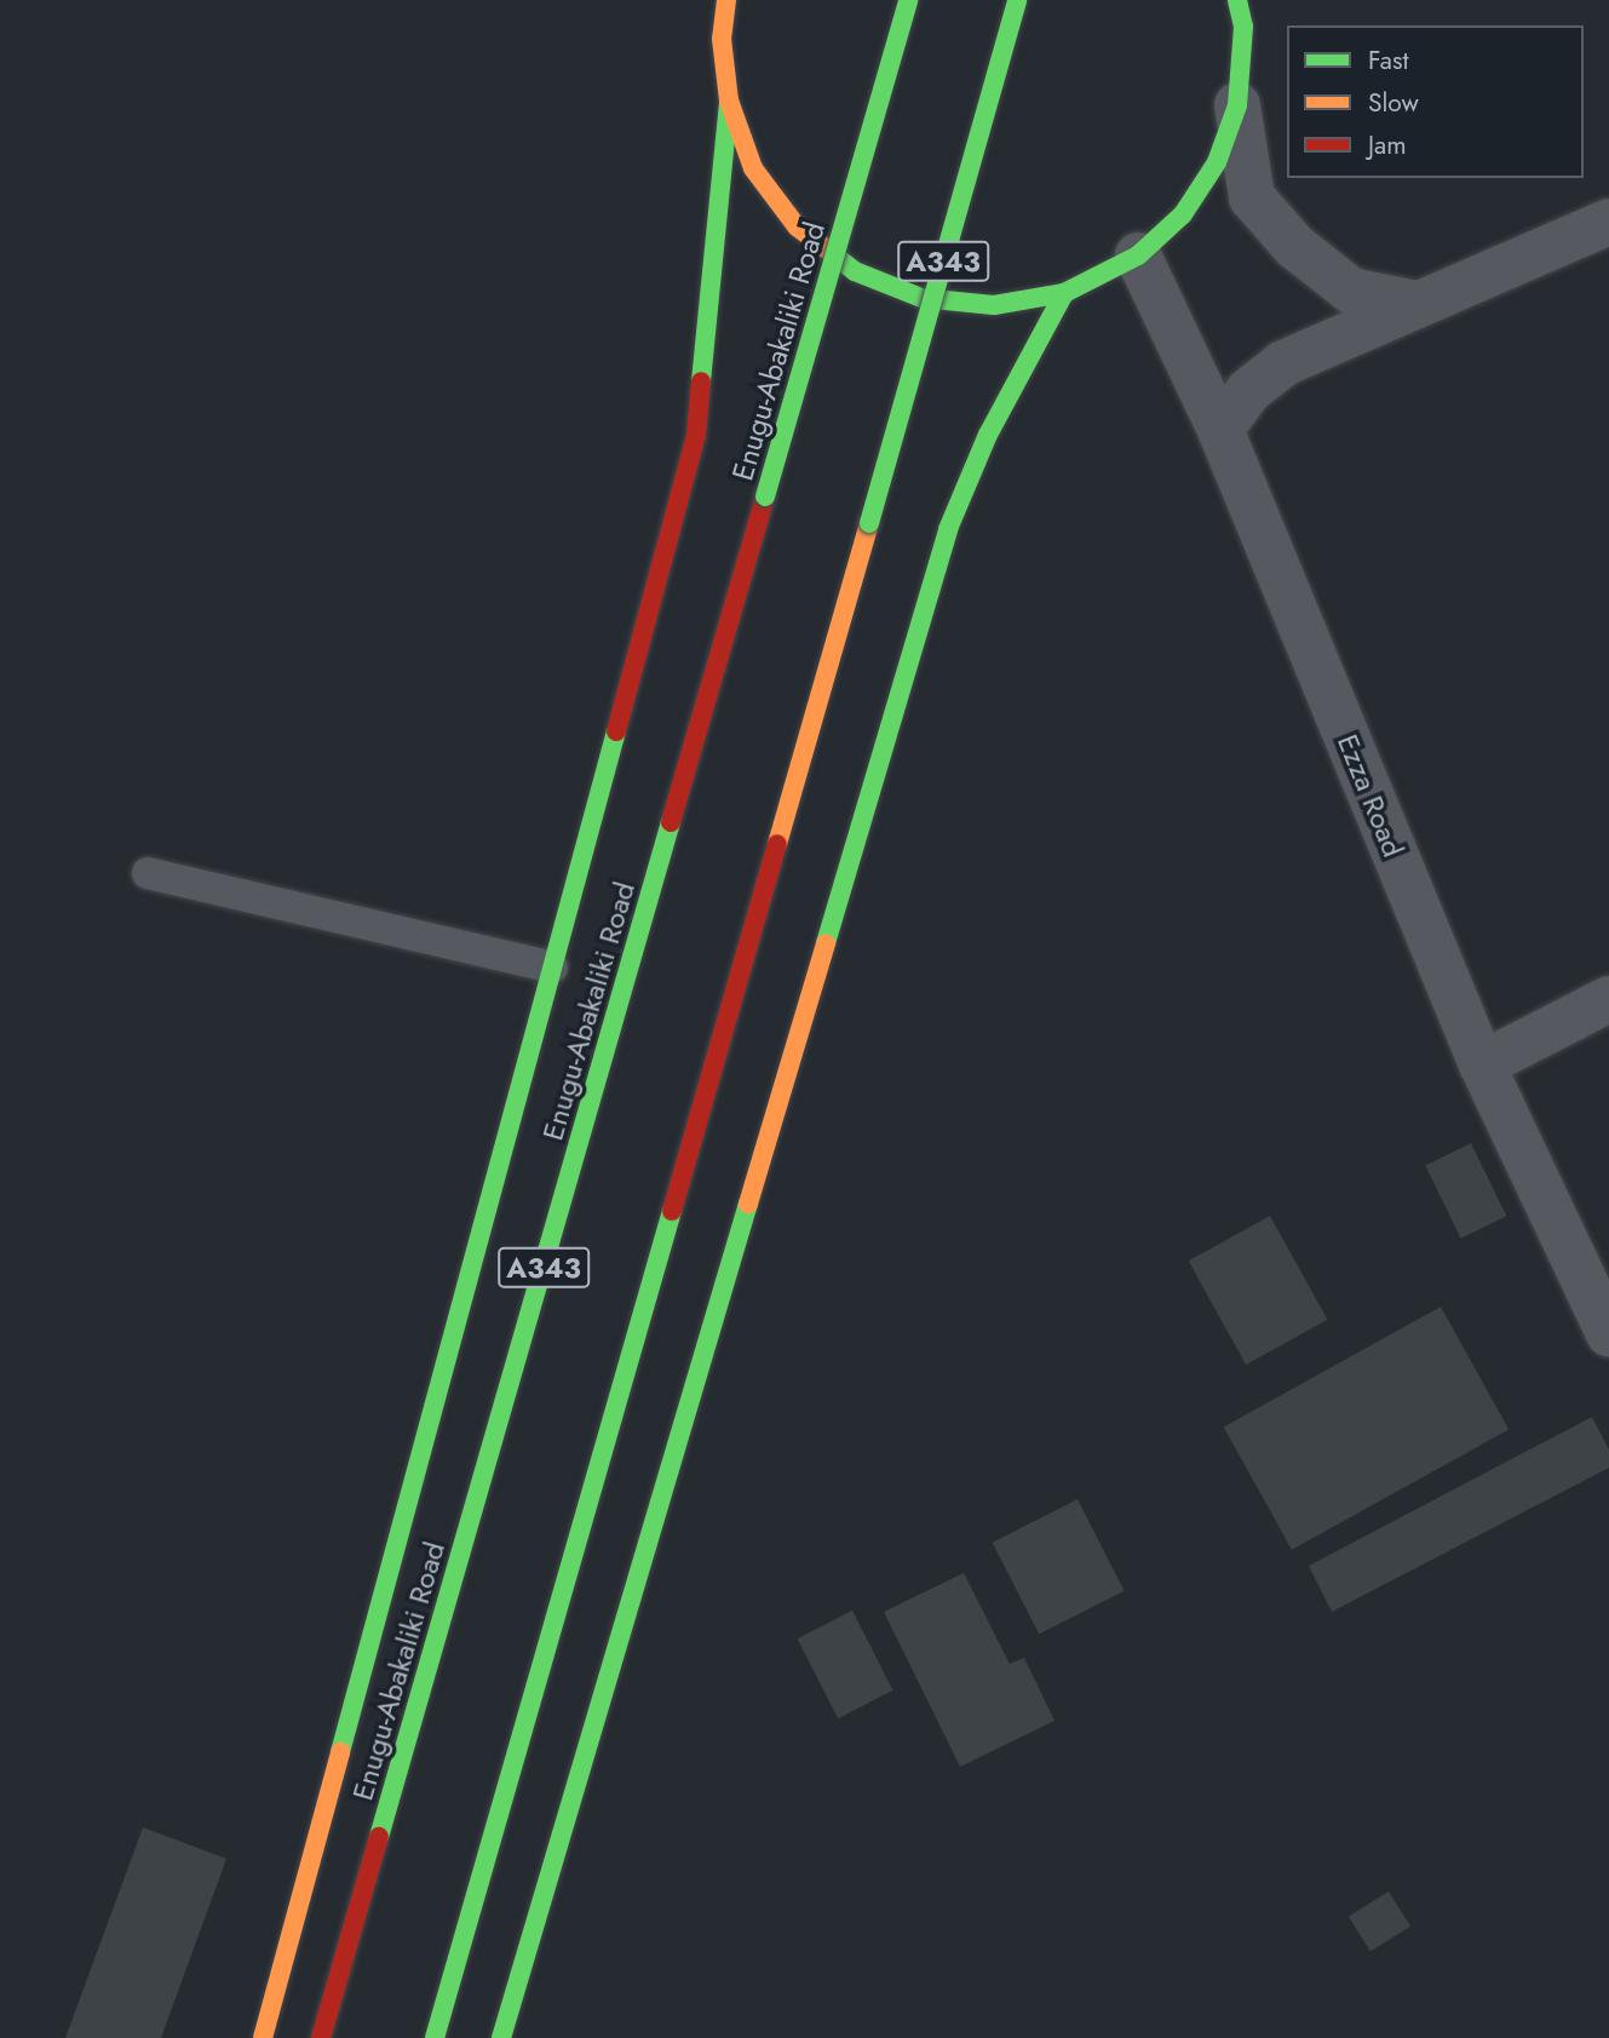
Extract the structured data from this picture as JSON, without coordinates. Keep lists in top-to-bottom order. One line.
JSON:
{"streets":{"main road":["A343","Enugu-Abakaliki Road"],"street":["Ezza Road"]},"legend":["Fast","Slow","Jam"]}
